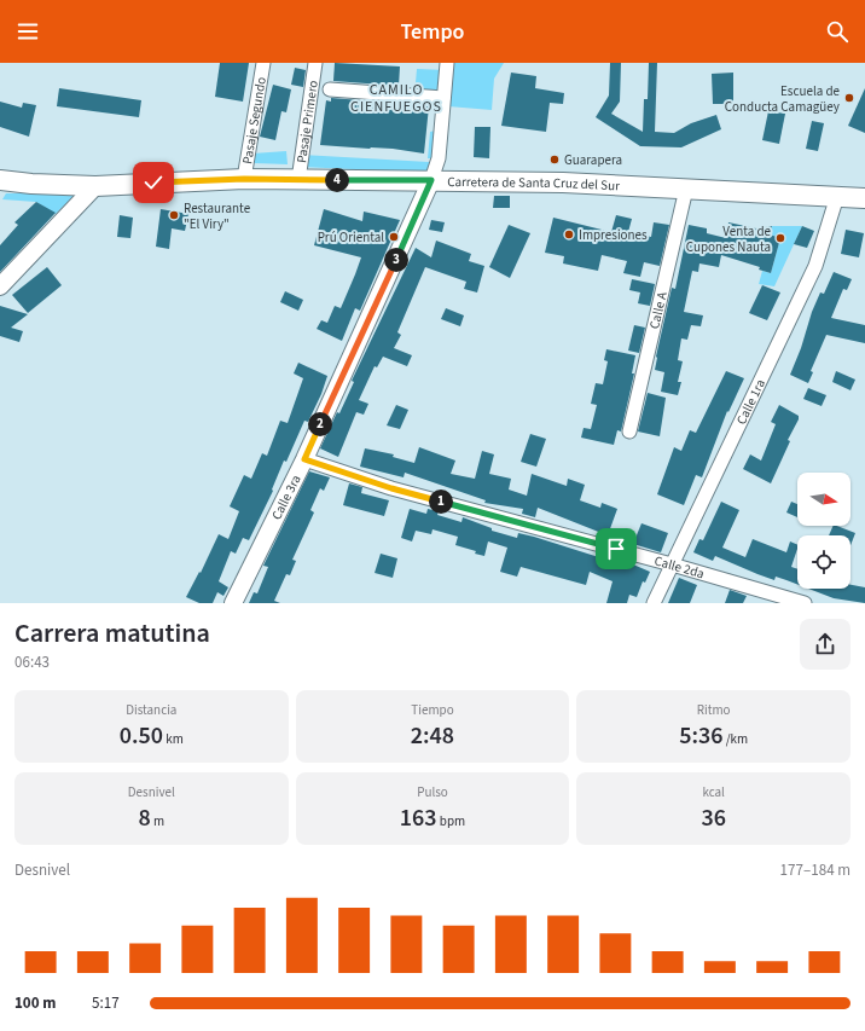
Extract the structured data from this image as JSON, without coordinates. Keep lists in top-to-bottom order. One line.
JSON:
{"streets":{"main road":["Carretera de Santa Cruz del Sur"],"street":["Pasaje Segundo","Pasaje Primero","Calle A","Calle 1ra","Calle 3ra","Calle 2da"]},"crossings":[["Pasaje Segundo","Carretera de Santa Cruz del Sur"],["Pasaje Primero","Carretera de Santa Cruz del Sur"],["Carretera de Santa Cruz del Sur","Calle A"],["Carretera de Santa Cruz del Sur","Calle 1ra"],["Carretera de Santa Cruz del Sur","Calle 3ra"],["Calle 1ra","Calle 2da"],["Calle 3ra","Calle 2da"]],"districts":["CAMILO CIENFUEGOS"],"places":["Escuela de Conducta Camagüey","Guarapera","Restaurante \"El Viry\"","Impresiones","Prú Oriental","Venta de Cupones Nauta"],"north":"right","page":{"header":"Tempo","pins":["4","3","2","1"],"heading":["Carrera matutina","06:43"],"stats":[["Distancia","0.50 km"],["Tiempo","2:48"],["Ritmo","5:36 /km"],["Desnivel","8 m"],["Pulso","163 bpm"],["kcal","36"]],"chart":["Desnivel","177–184 m"],"list":[{"name":"100 m","note":"5:17"}]}}
